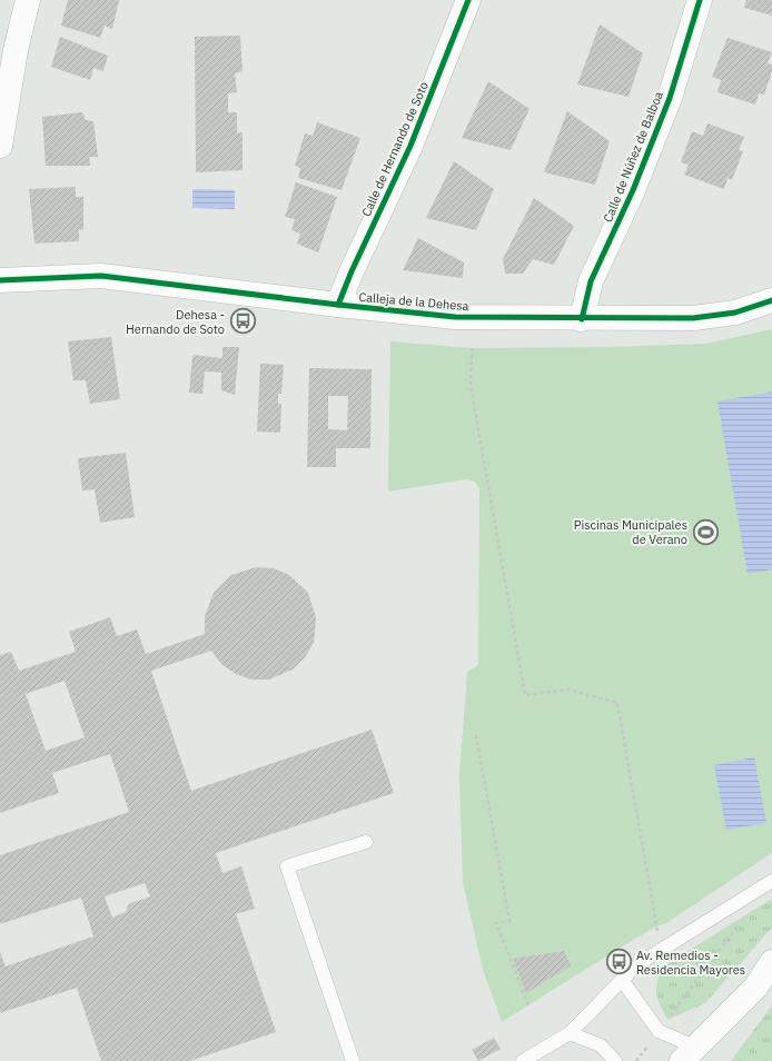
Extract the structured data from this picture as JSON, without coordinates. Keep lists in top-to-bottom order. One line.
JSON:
{"streets":{"street":["Calle de Hernando de Soto","Calle de Núñez de Balboa","Calleja de la Dehesa"]},"crossings":[["Calle de Hernando de Soto","Calleja de la Dehesa"],["Calle de Núñez de Balboa","Calleja de la Dehesa"]],"places":{"bus stop":["Dehesa - Hernando de Soto","Av. Remedios - Residencia Mayores"],"sports":["Piscinas Municipales de Verano"]}}
